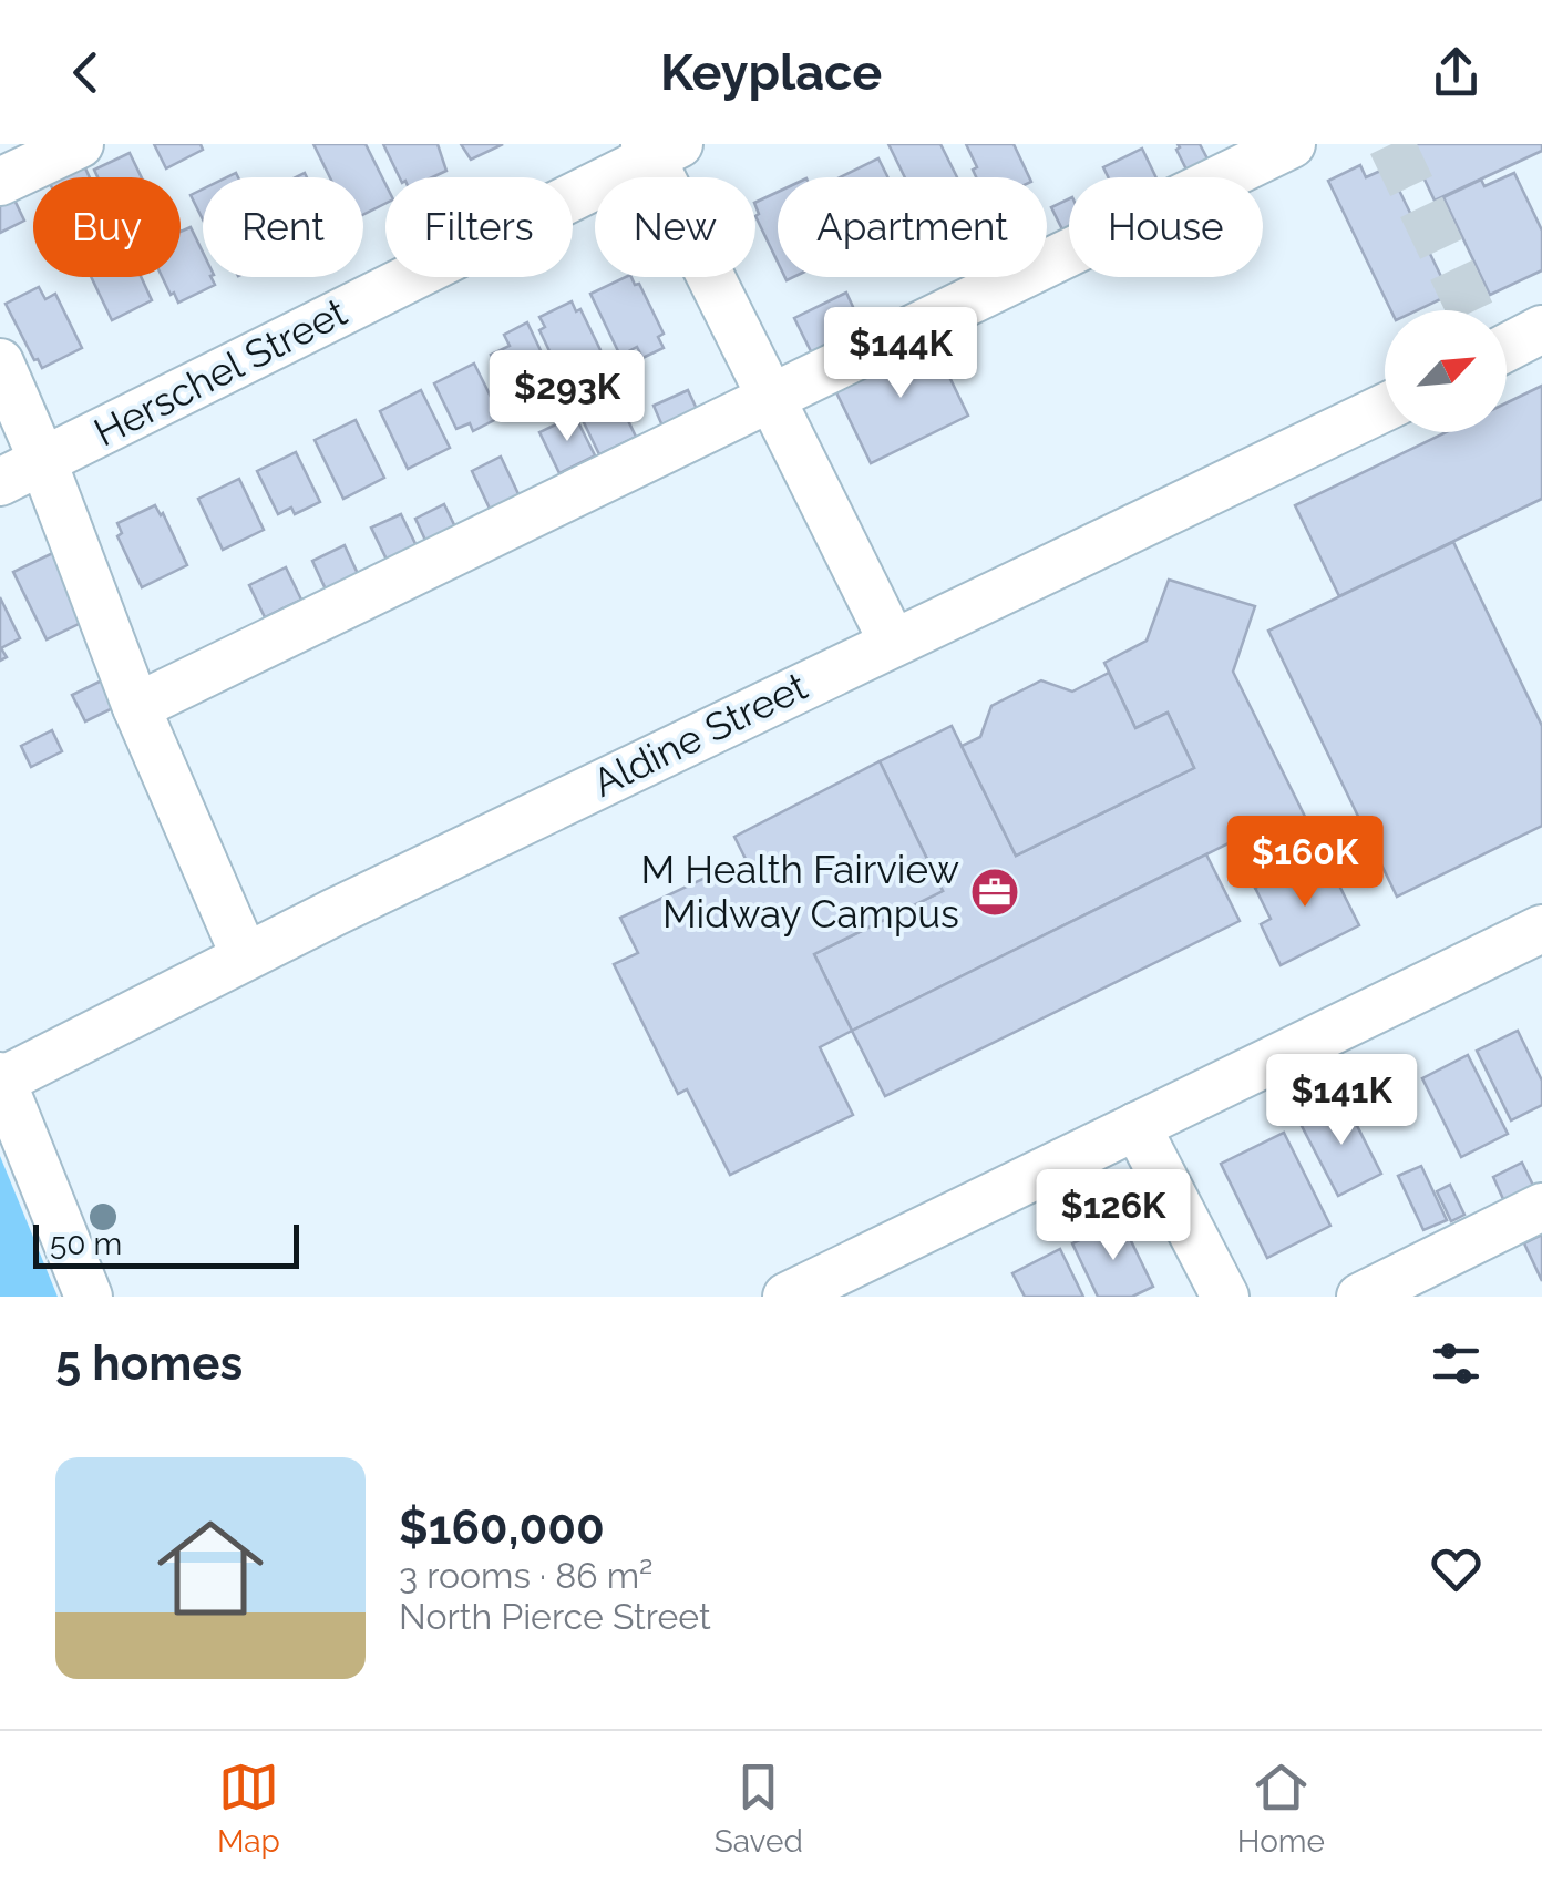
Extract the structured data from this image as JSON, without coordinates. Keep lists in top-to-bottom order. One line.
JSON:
{"streets":{"street":["Herschel Street","Aldine Street"]},"places":{"office":["M Health Fairview Midway Campus"]},"scale_bar":"50 m","north":"top right","page":{"header":"Keyplace","chip":["Buy","Rent","Filters","New","Apartment","House"],"price":["$144K","$293K","$160K","$141K","$126K"],"scale":"50 m","heading":"5 homes","list":[{"name":"$160,000","note":"3 rooms · 86 m² · North Pierce Street"}],"tabs":["Map","Saved","Home"]}}
